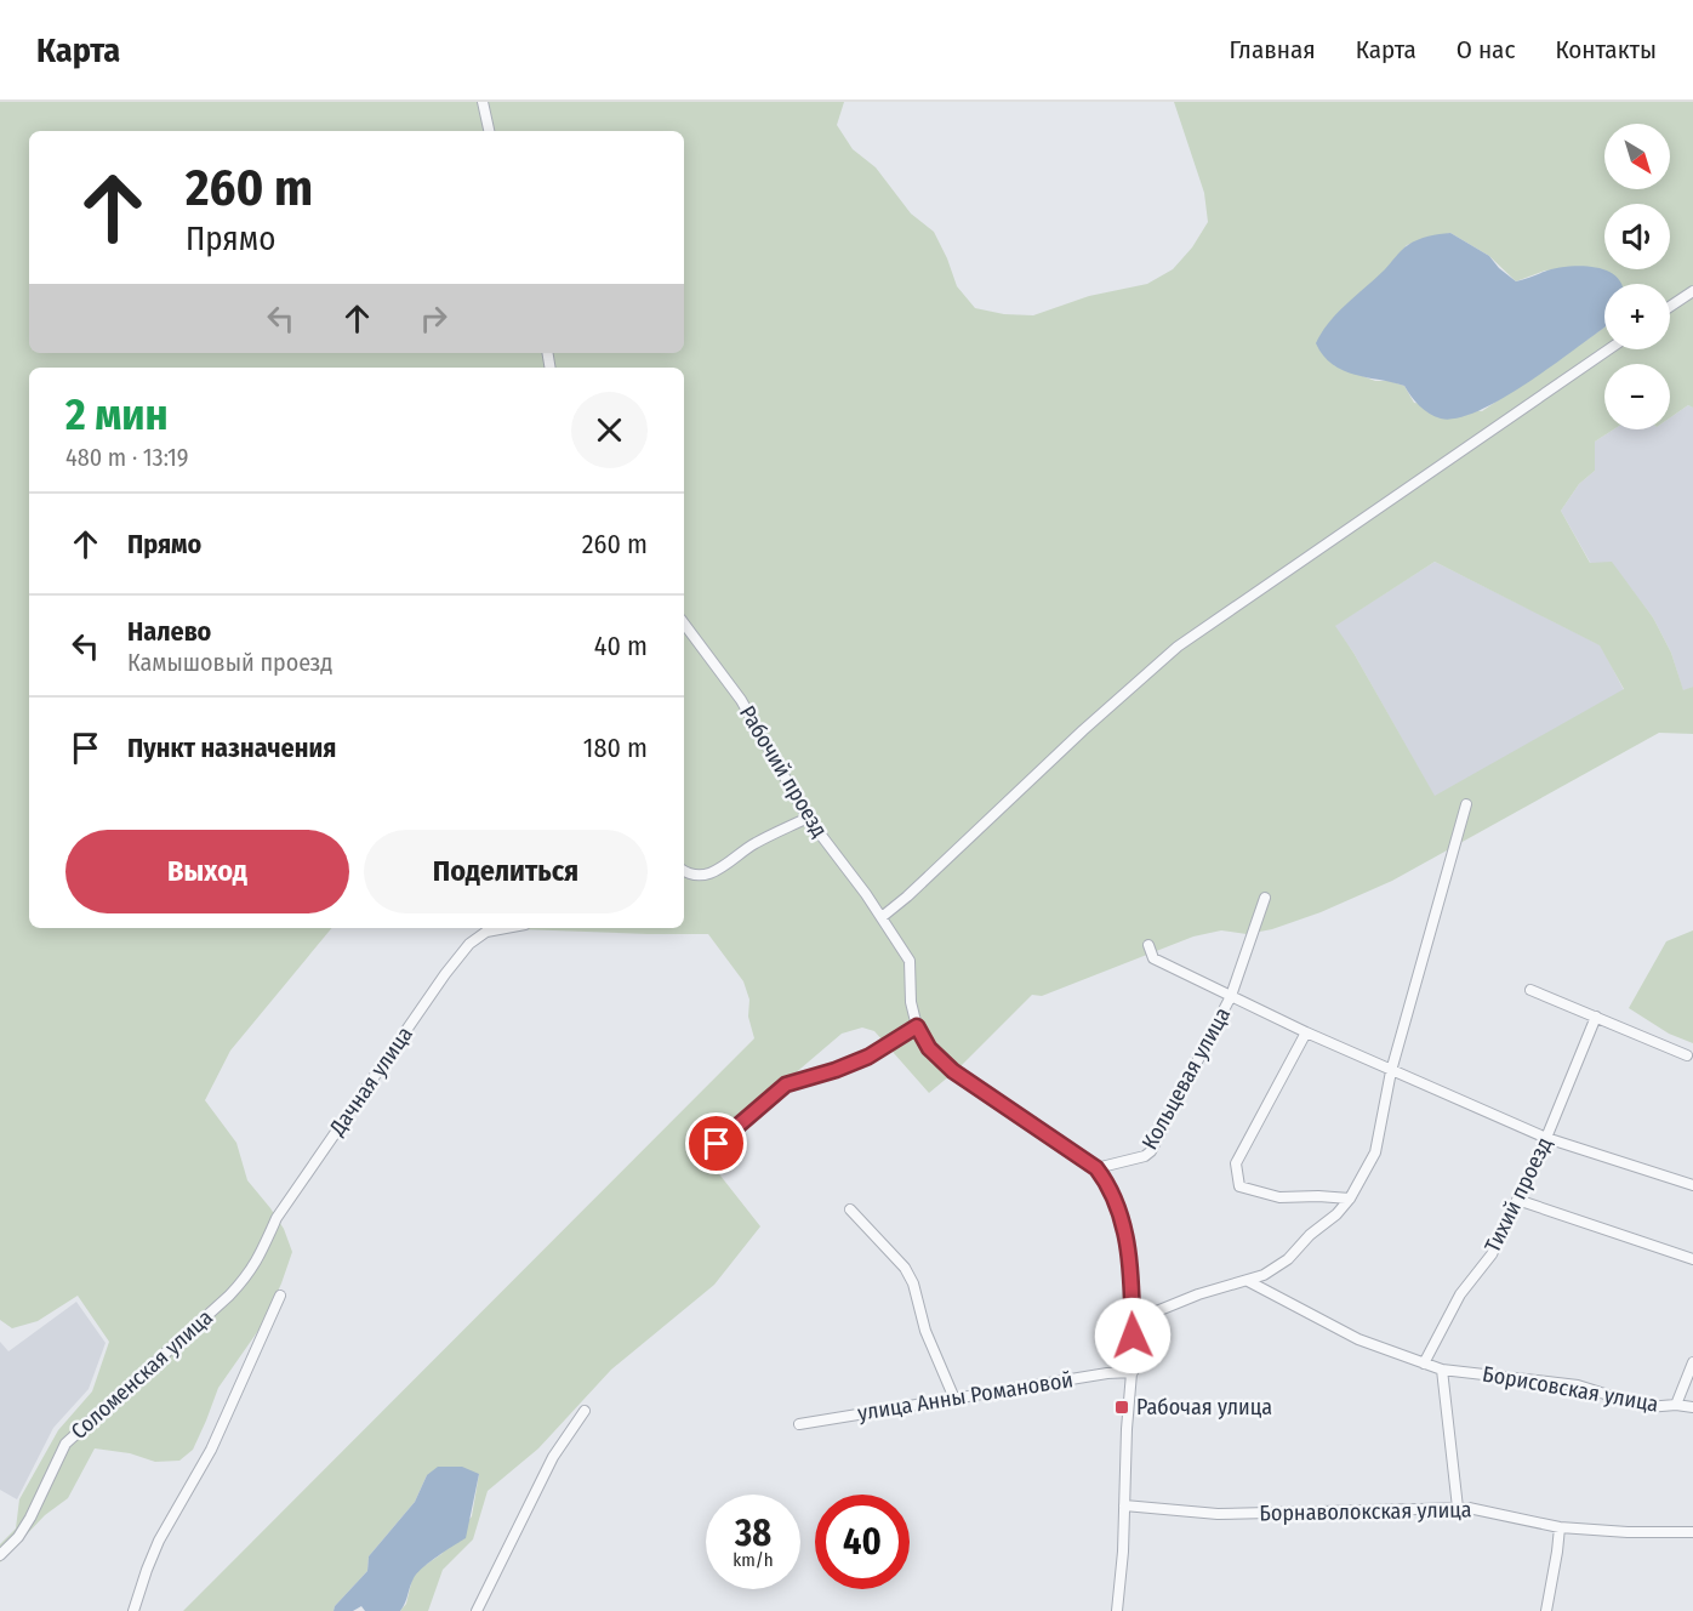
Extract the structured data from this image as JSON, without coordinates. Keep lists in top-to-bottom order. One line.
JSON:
{"streets":{"street":["Рабочий проезд","Кольцевая улица","Дачная улица","Тихий проезд","Соломенская улица","Борисовская улица","улица Анны Романовой","Борнаволокская улица"]},"crossings":[["Кольцевая улица","Тихий проезд"],["Дачная улица","Соломенская улица"],["Тихий проезд","Борисовская улица"]],"places":{"transit":["Рабочая улица"]},"north":"bottom right","page":{"header":"Карта","nav":["Главная","Карта","О нас","Контакты"],"map_buttons":["+","−"],"turn":["260 m","Прямо"],"heading":["2 мин","480 m · 13:19"],"list":[{"name":"Прямо","value":"260 m"},{"name":"Налево","note":"Камышовый проезд","value":"40 m"},{"name":"Пункт назначения","value":"180 m"}],"buttons":["Выход","Поделиться"],"speed":"38 km/h","limit":"40"}}
